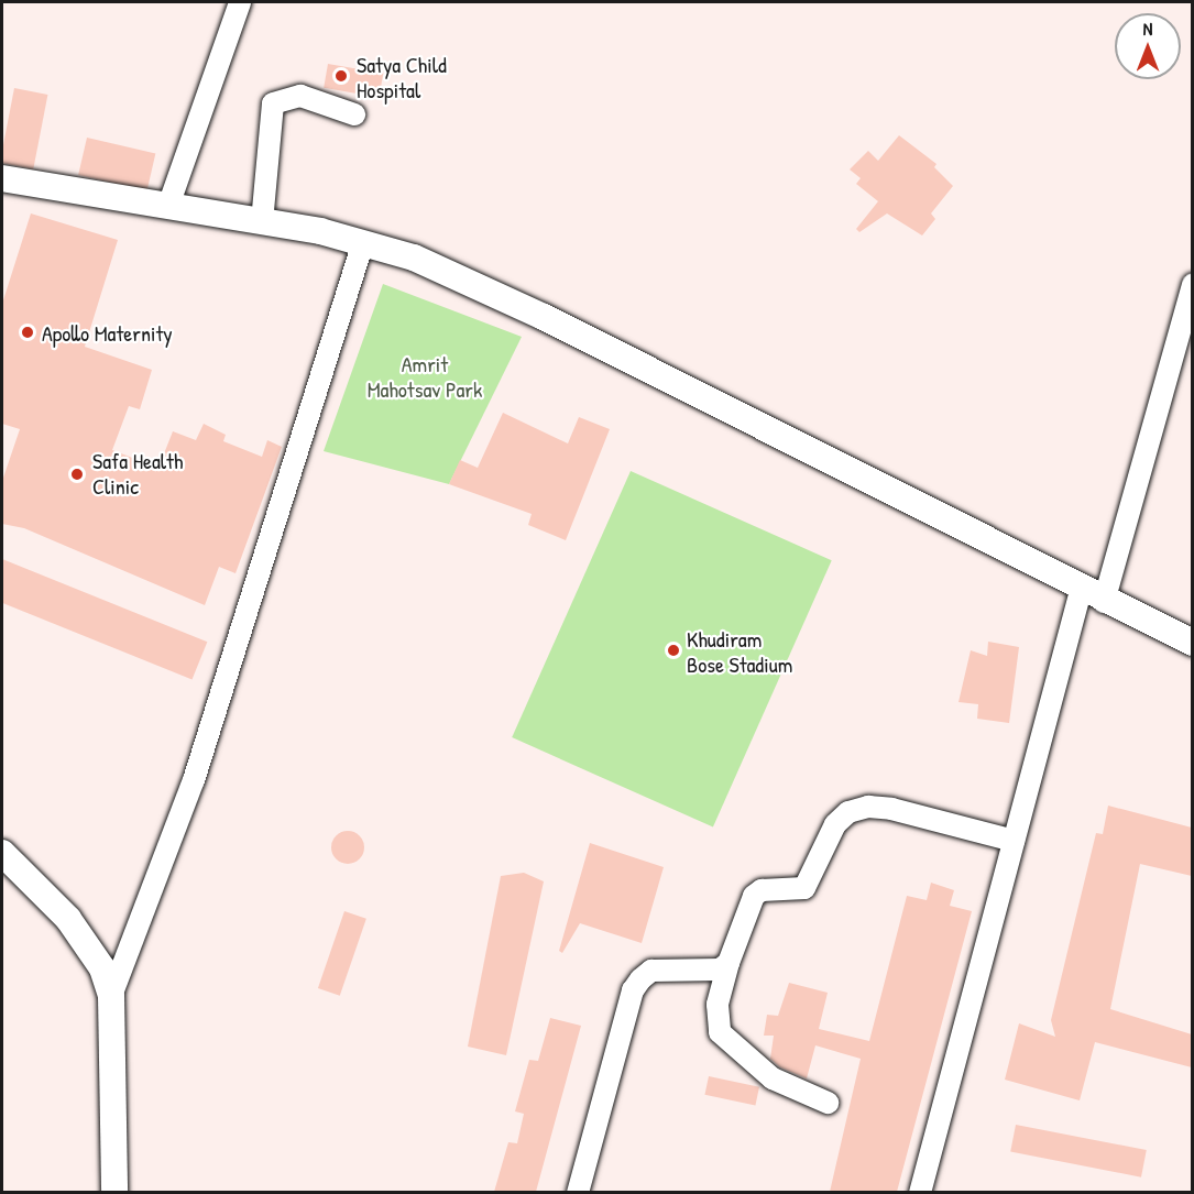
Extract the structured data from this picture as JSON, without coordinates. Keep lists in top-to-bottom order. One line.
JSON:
{"parks":["Amrit Mahotsav Park"],"places":["Satya Child Hospital","Apollo Maternity","Safa Health Clinic","Khudiram Bose Stadium"],"north":"top"}
